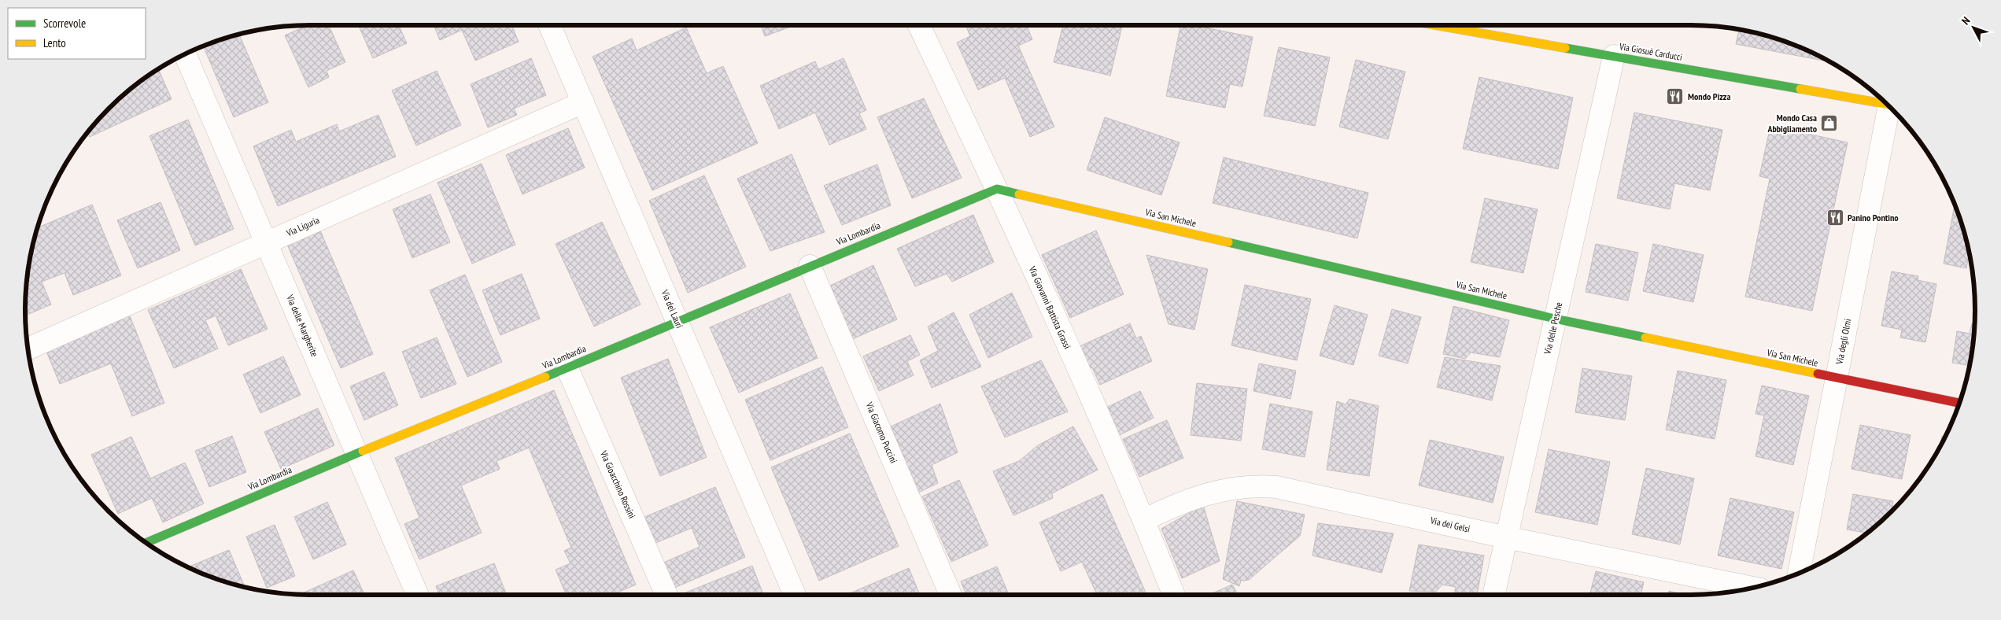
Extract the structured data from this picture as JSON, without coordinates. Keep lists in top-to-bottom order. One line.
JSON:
{"streets":{"street":["Via Giosuè Carducci","Via San Michele","Via Liguria","Via Lombardia","Via Giovanni Battista Grassi","Via dei Lauri","Via delle Margherite","Via delle Pesche","Via degli Olmi","Via Giacomo Puccini","Via Gioacchino Rossini","Via dei Gelsi"]},"crossings":[["Via Giosuè Carducci","Via delle Pesche"],["Via San Michele","Via Lombardia"],["Via San Michele","Via Giovanni Battista Grassi"],["Via San Michele","Via delle Pesche"],["Via San Michele","Via degli Olmi"],["Via Liguria","Via dei Lauri"],["Via Liguria","Via delle Margherite"],["Via Lombardia","Via Giovanni Battista Grassi"],["Via Lombardia","Via dei Lauri"],["Via Lombardia","Via delle Margherite"],["Via Lombardia","Via Giacomo Puccini"],["Via Lombardia","Via Gioacchino Rossini"],["Via Giovanni Battista Grassi","Via dei Gelsi"],["Via delle Pesche","Via dei Gelsi"]],"places":{"restaurant":["Mondo Pizza","Panino Pontino"],"shop":["Mondo Casa Abbigliamento"]},"legend":["Scorrevole","Lento"],"north":"top left"}
